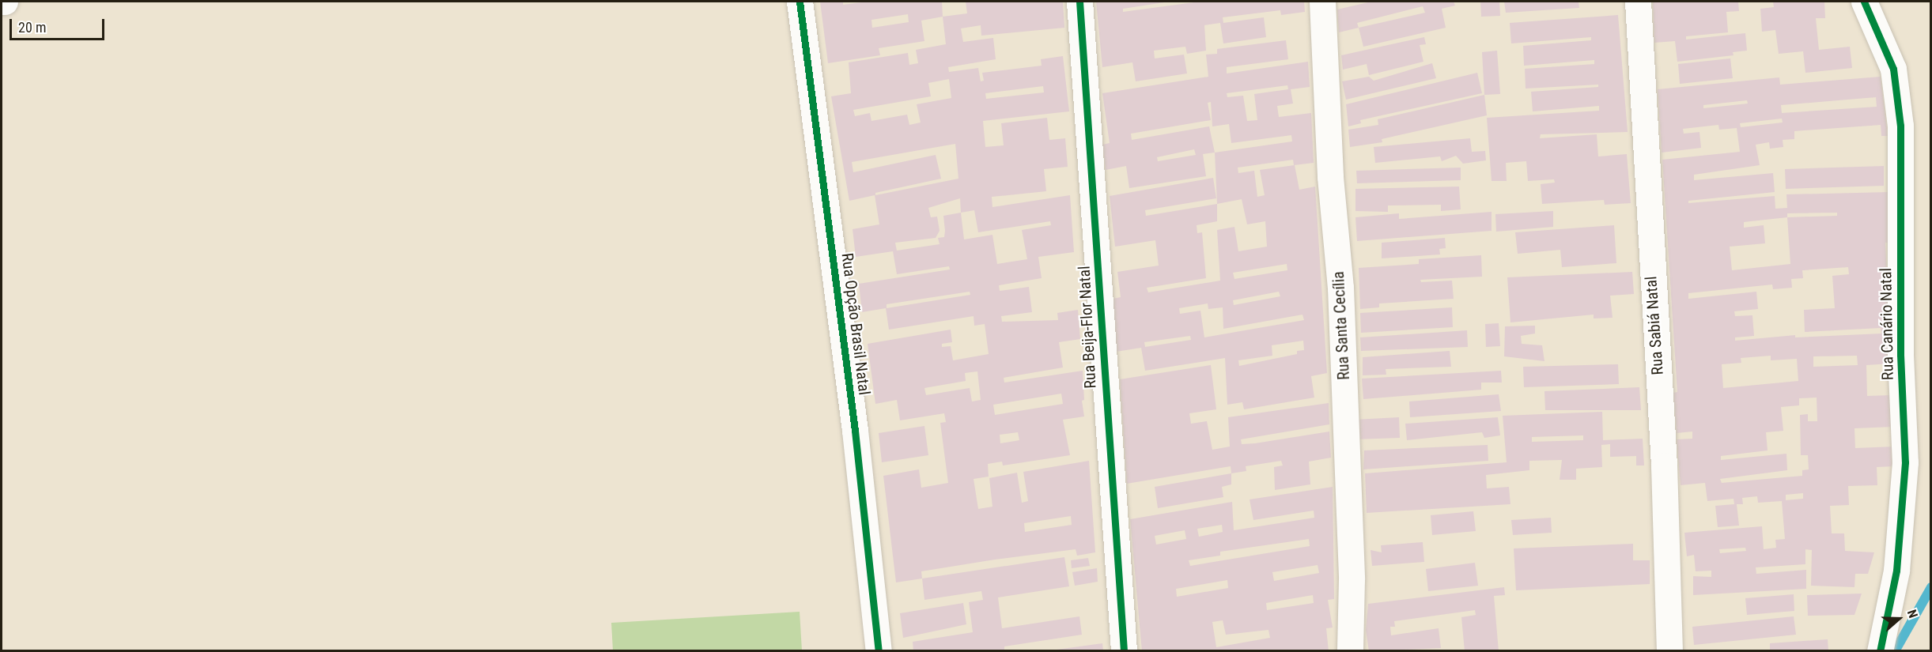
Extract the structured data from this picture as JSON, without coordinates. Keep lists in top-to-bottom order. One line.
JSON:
{"streets":{"street":["Rua Opção Brasil Natal","Rua Canário Natal","Rua Santa Cecília","Rua Sabiá Natal","Rua Beija-Flor Natal"]},"scale_bar":"20 m","north":"right"}
